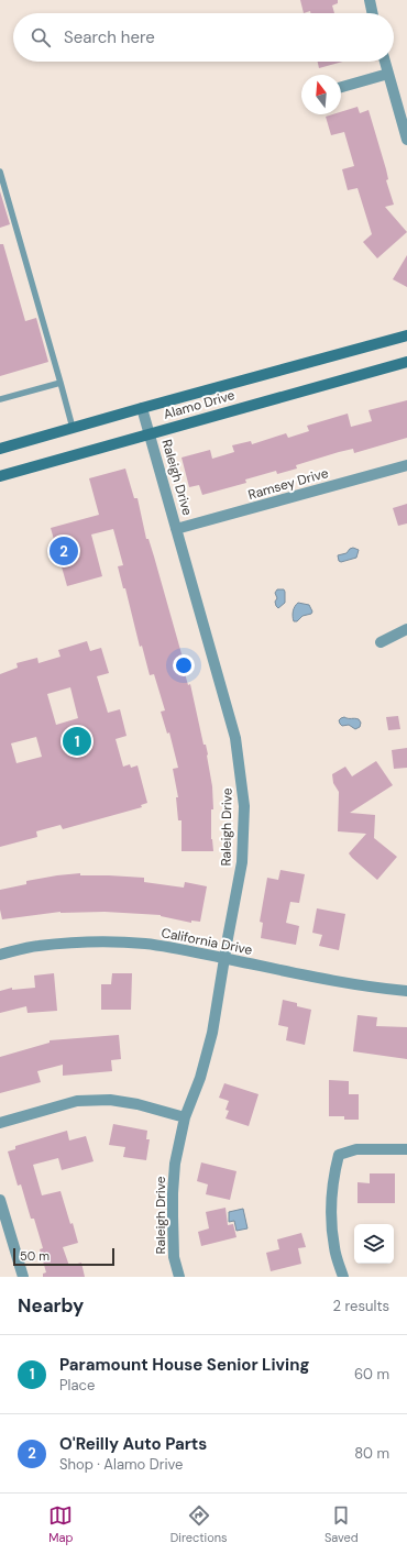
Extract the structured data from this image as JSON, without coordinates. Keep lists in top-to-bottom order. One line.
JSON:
{"streets":{"main road":["Alamo Drive"],"street":["Raleigh Drive","Ramsey Drive","California Drive"]},"crossings":[["Alamo Drive","Raleigh Drive"],["Raleigh Drive","Ramsey Drive"],["Raleigh Drive","California Drive"]],"scale_bar":"50 m","north":"top","page":{"search":"Search here","pins":["2","1"],"scale":"50 m","heading":["Nearby","2 results"],"list":[{"mark":"1","name":"Paramount House Senior Living","note":"Place","value":"60 m"},{"mark":"2","name":"O'Reilly Auto Parts","note":"Shop · Alamo Drive","value":"80 m"}],"nav":["Map","Directions","Saved"]}}
